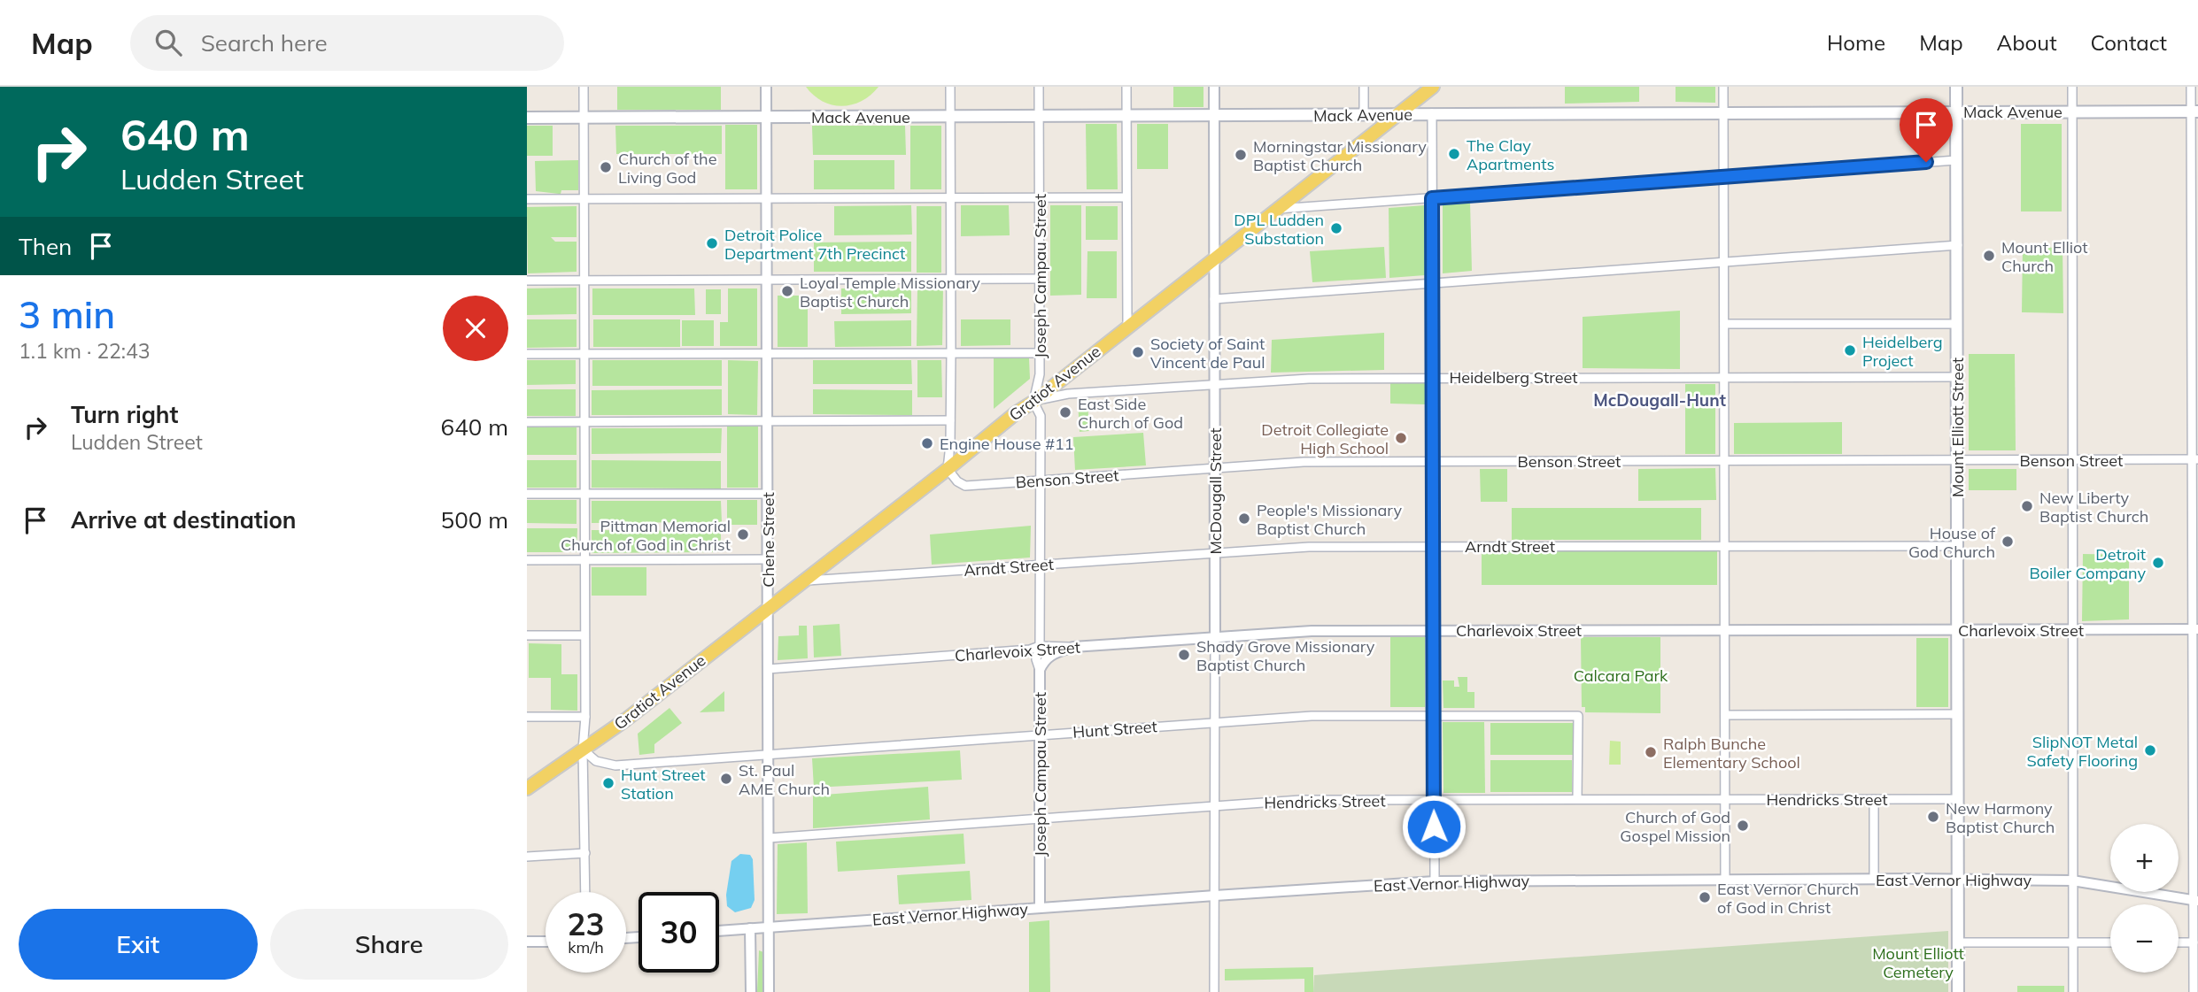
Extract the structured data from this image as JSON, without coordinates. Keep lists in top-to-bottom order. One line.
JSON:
{"streets":{"main road":["Mack Avenue","Gratiot Avenue","Mount Elliott Street"],"street":["Joseph Campau Street","Heidelberg Street","Benson Street","McDougall Street","Chene Street","Arndt Street","Charlevoix Street","Hunt Street","Hendricks Street","East Vernor Highway"]},"crossings":[["Mack Avenue","Joseph Campau Street"],["Mack Avenue","Gratiot Avenue"],["Mack Avenue","Mount Elliott Street"],["Mack Avenue","McDougall Street"],["Mack Avenue","Chene Street"],["Joseph Campau Street","Heidelberg Street"],["Joseph Campau Street","Gratiot Avenue"],["Joseph Campau Street","Benson Street"],["Joseph Campau Street","Arndt Street"],["Joseph Campau Street","Charlevoix Street"],["Joseph Campau Street","Hunt Street"],["Joseph Campau Street","Hendricks Street"],["Joseph Campau Street","East Vernor Highway"],["Heidelberg Street","Gratiot Avenue"],["Heidelberg Street","Mount Elliott Street"],["Heidelberg Street","McDougall Street"],["Gratiot Avenue","Benson Street"],["Gratiot Avenue","McDougall Street"],["Gratiot Avenue","Chene Street"],["Gratiot Avenue","Arndt Street"],["Gratiot Avenue","Hunt Street"],["Mount Elliott Street","Benson Street"],["Mount Elliott Street","Arndt Street"],["Mount Elliott Street","Charlevoix Street"],["Mount Elliott Street","Hendricks Street"],["Mount Elliott Street","East Vernor Highway"],["Benson Street","McDougall Street"],["McDougall Street","Arndt Street"],["McDougall Street","Charlevoix Street"],["McDougall Street","Hunt Street"],["McDougall Street","Hendricks Street"],["McDougall Street","East Vernor Highway"],["Chene Street","Charlevoix Street"],["Chene Street","Hunt Street"],["Chene Street","Hendricks Street"],["Chene Street","East Vernor Highway"],["Hunt Street","Hendricks Street"]],"districts":["McDougall-Hunt"],"parks":["Calcara Park","Mount Elliott Cemetery"],"places":["The Clay Apartments","Morningstar Missionary Baptist Church","Church of the Living God","DPL Ludden Substation","Detroit Police Department 7th Precinct","Mount Elliot Church","Loyal Temple Missionary Baptist Church","Heidelberg Project","Society of Saint Vincent de Paul","East Side Church of God","Detroit Collegiate High School","Engine House #11","New Liberty Baptist Church","People's Missionary Baptist Church","Pittman Memorial Church of God in Christ","House of God Church","Detroit Boiler Company","Shady Grove Missionary Baptist Church","SlipNOT Metal Safety Flooring","Ralph Bunche Elementary School","St. Paul AME Church","Hunt Street Station","New Harmony Baptist Church","Church of God Gospel Mission","East Vernor Church of God in Christ"],"page":{"header":"Map","search":"Search here","nav":["Home","Map","About","Contact"],"turn":["640 m","Ludden Street"],"then":"Then","heading":["3 min","1.1 km · 22:43"],"list":[{"name":"Turn right","note":"Ludden Street","value":"640 m"},{"name":"Arrive at destination","value":"500 m"}],"map_buttons":["+","−"],"speed":"23 km/h","limit":"30","buttons":["Exit","Share"]}}
